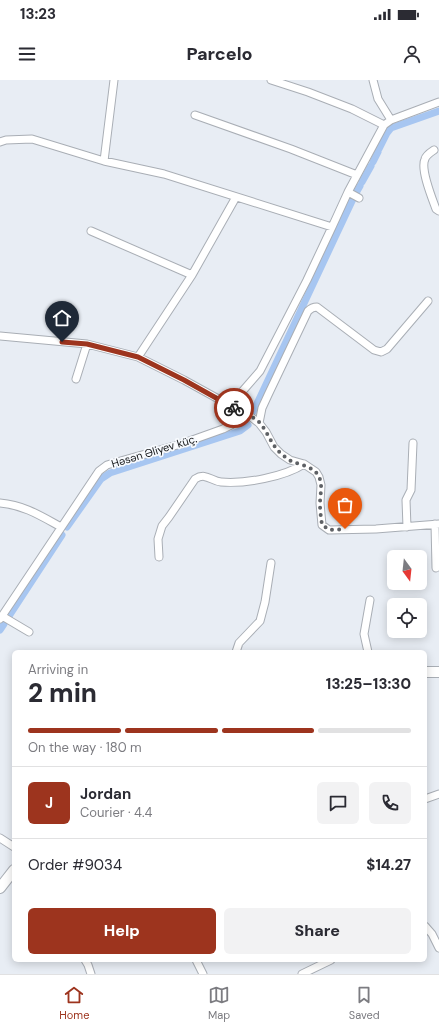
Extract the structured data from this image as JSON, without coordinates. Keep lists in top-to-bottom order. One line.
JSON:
{"streets":{"street":["Həsən Əliyev küç."]},"north":"bottom","page":{"status":"13:23","header":"Parcelo","heading":["2 min","Arriving in","13:25–13:30"],"panel":["Jordan","Courier · 4.4","Order #9034","$14.27"],"bar":"On the way · 180 m","round":"J","buttons":["Help","Share"],"tabs":["Home","Map","Saved"]}}
